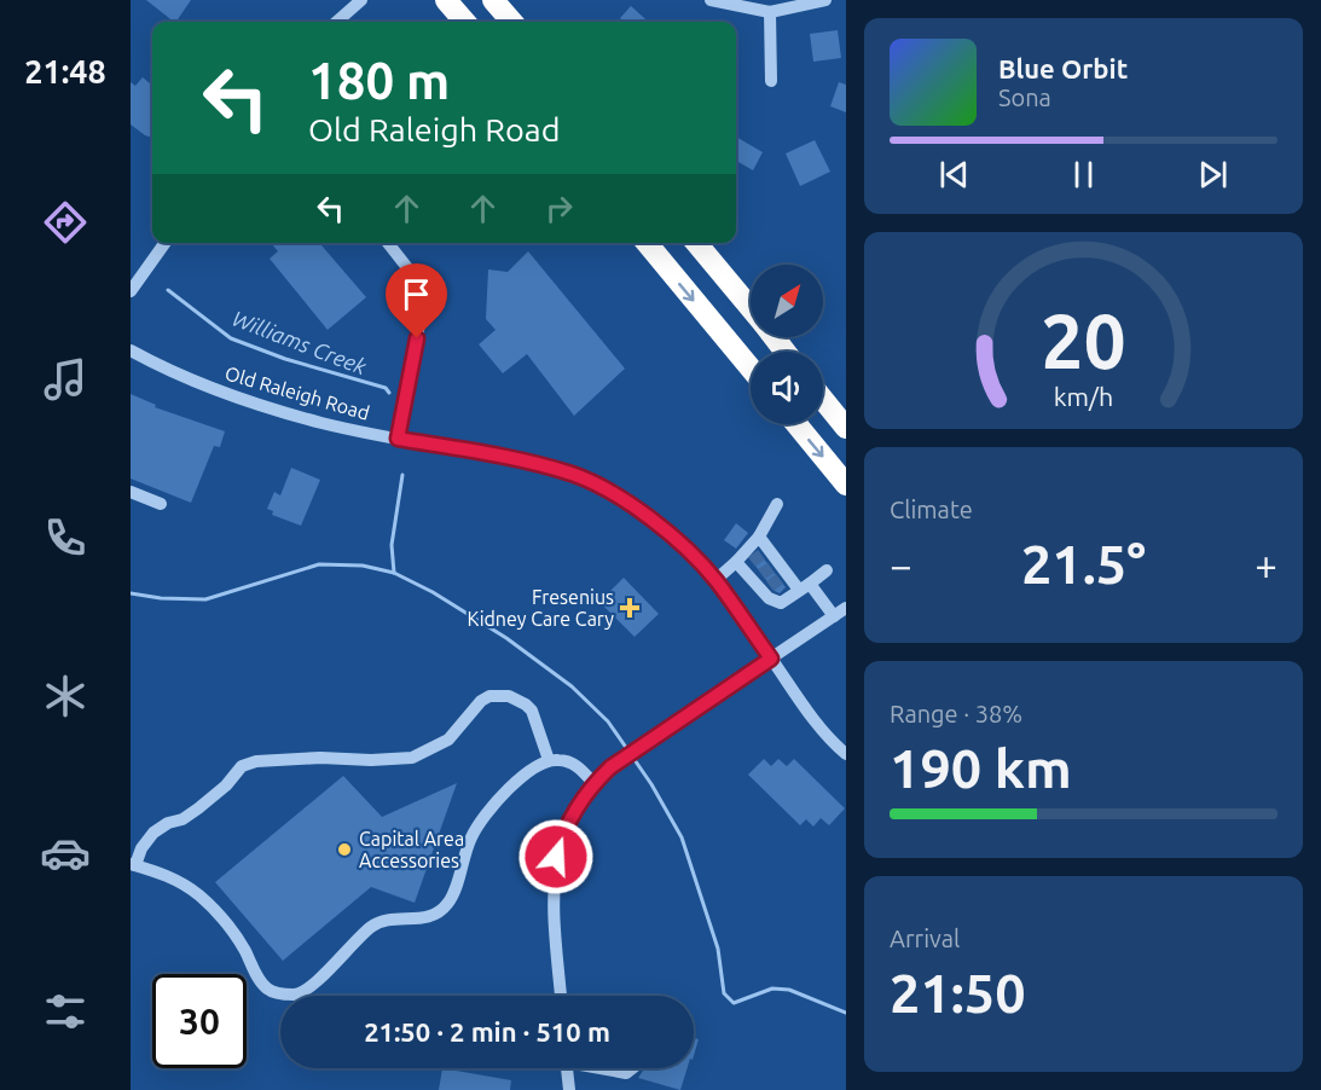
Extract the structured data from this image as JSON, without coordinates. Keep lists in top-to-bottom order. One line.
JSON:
{"streets":{"street":["Old Raleigh Road"]},"water":["Williams Creek"],"places":{"health":["Fresenius Kidney Care Cary"],"other":["Capital Area Accessories"]},"north":"top right","page":{"tabs":"21:48","turn":["180 m","Old Raleigh Road"],"song":["Blue Orbit","Sona"],"tile":["Climate",["Range · 38%","190 km"],["Arrival","21:50"]],"heat":["−","21.5°","+"],"limit":"30","trip":"21:50 · 2 min · 510 m","gauge":["20","km/h"]}}
